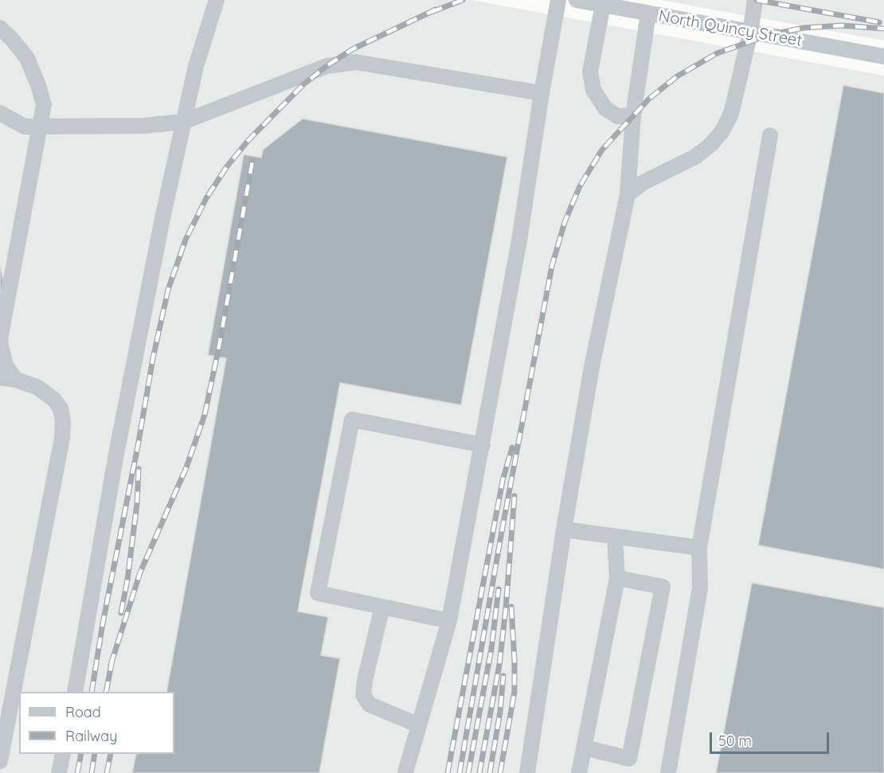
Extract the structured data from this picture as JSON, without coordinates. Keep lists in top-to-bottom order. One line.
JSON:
{"streets":{"street":["North Quincy Street"]},"legend":["Road","Railway"],"scale_bar":"50 m"}
